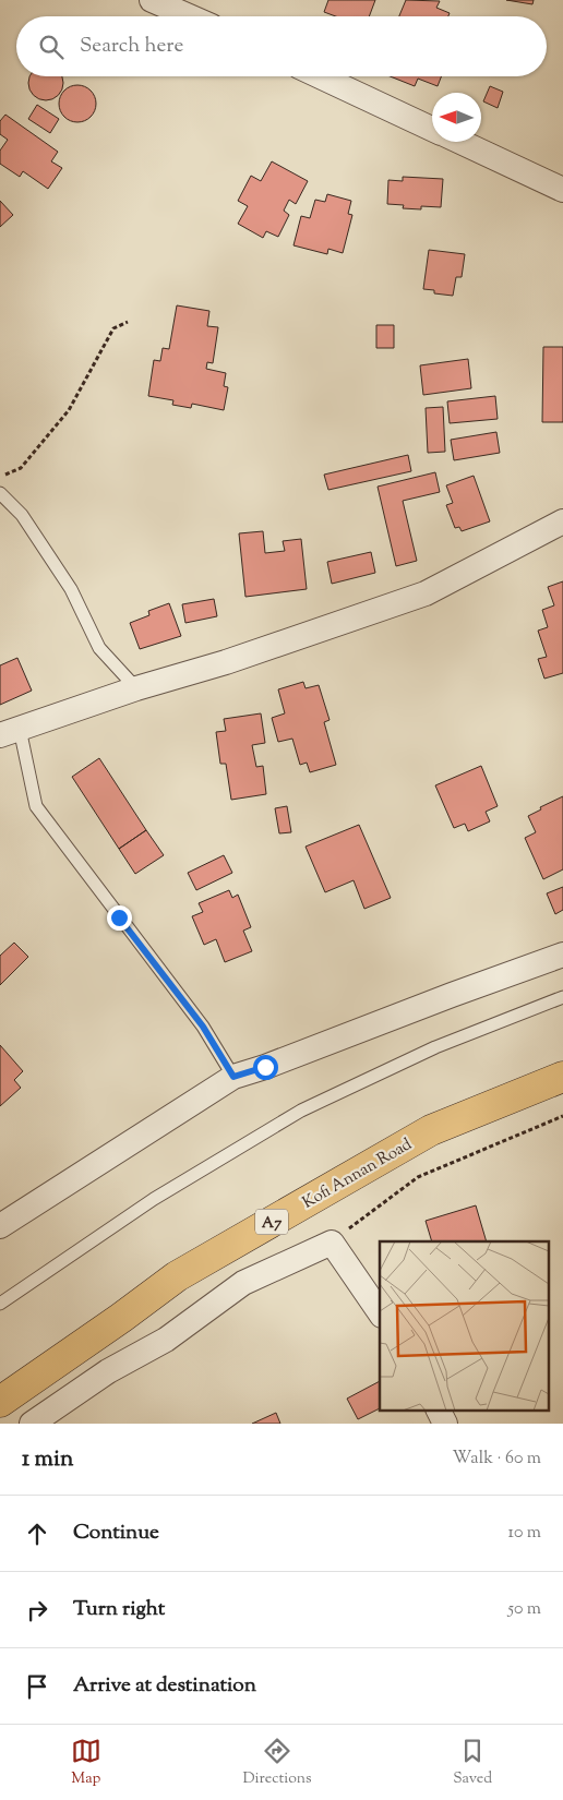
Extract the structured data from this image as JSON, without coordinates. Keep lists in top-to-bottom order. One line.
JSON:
{"streets":{"main road":["Kofi Annan Road","A7"]},"north":"left","page":{"search":"Search here","heading":["1 min","Walk · 60 m"],"list":[["Continue","10 m"],["Turn right","50 m"],"Arrive at destination"],"nav":["Map","Directions","Saved"]}}
